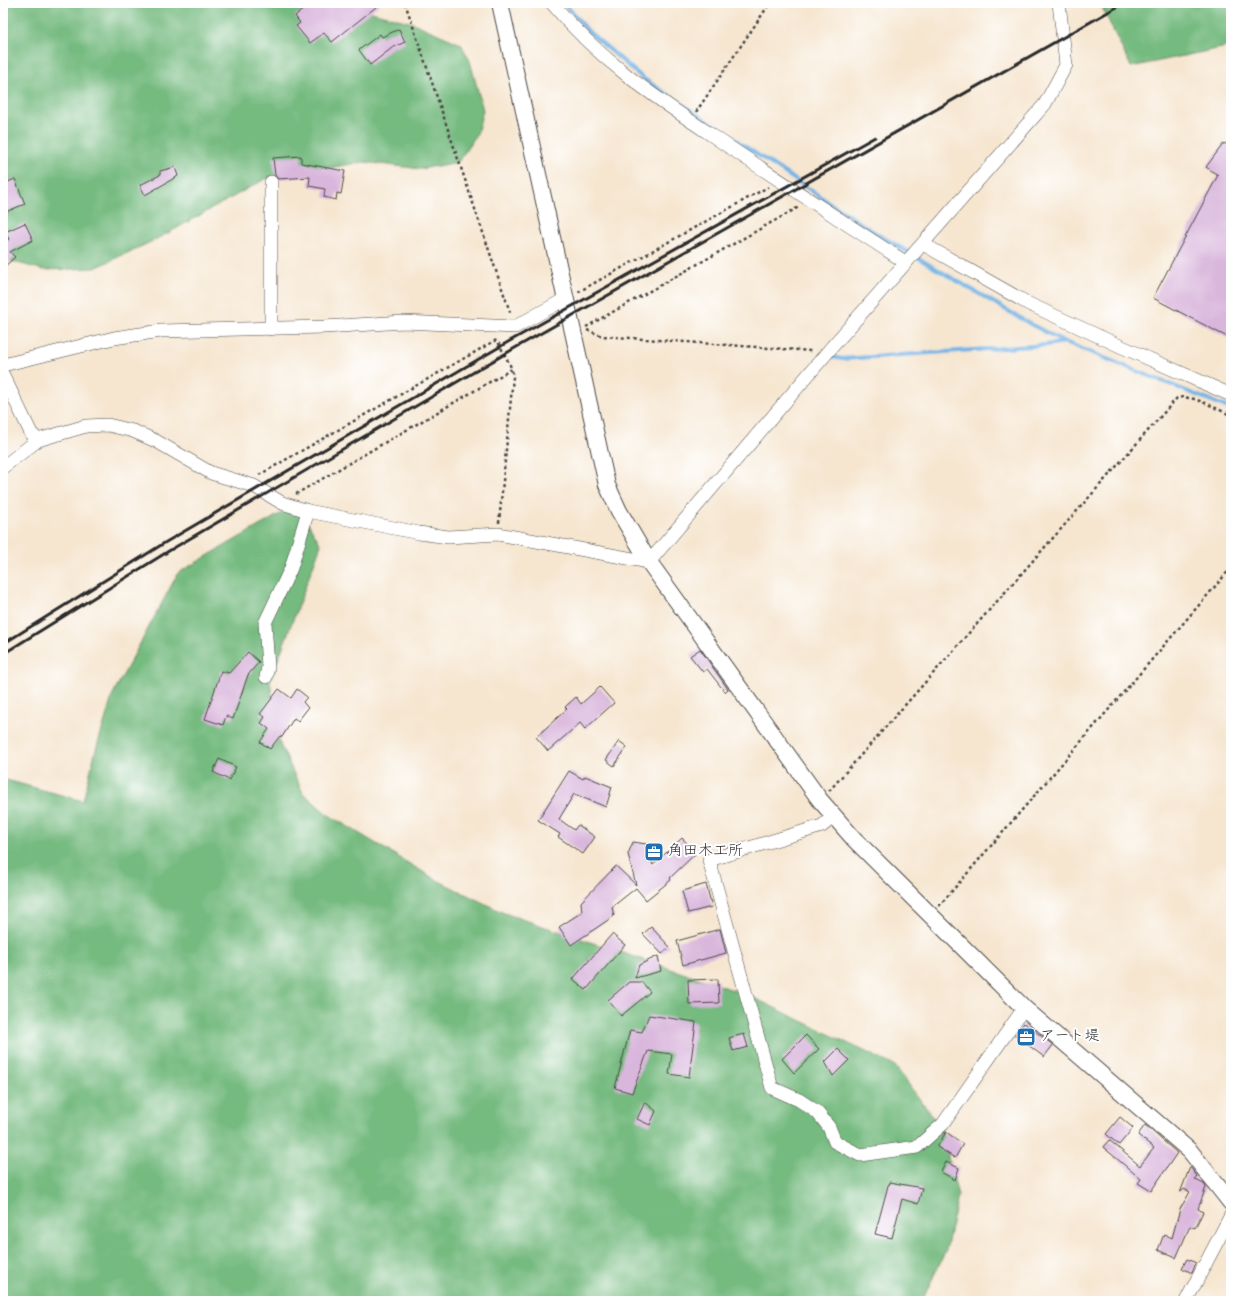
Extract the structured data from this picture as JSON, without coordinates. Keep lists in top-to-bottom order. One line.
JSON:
{"places":{"office":["角田木工所","アート堤"]}}
